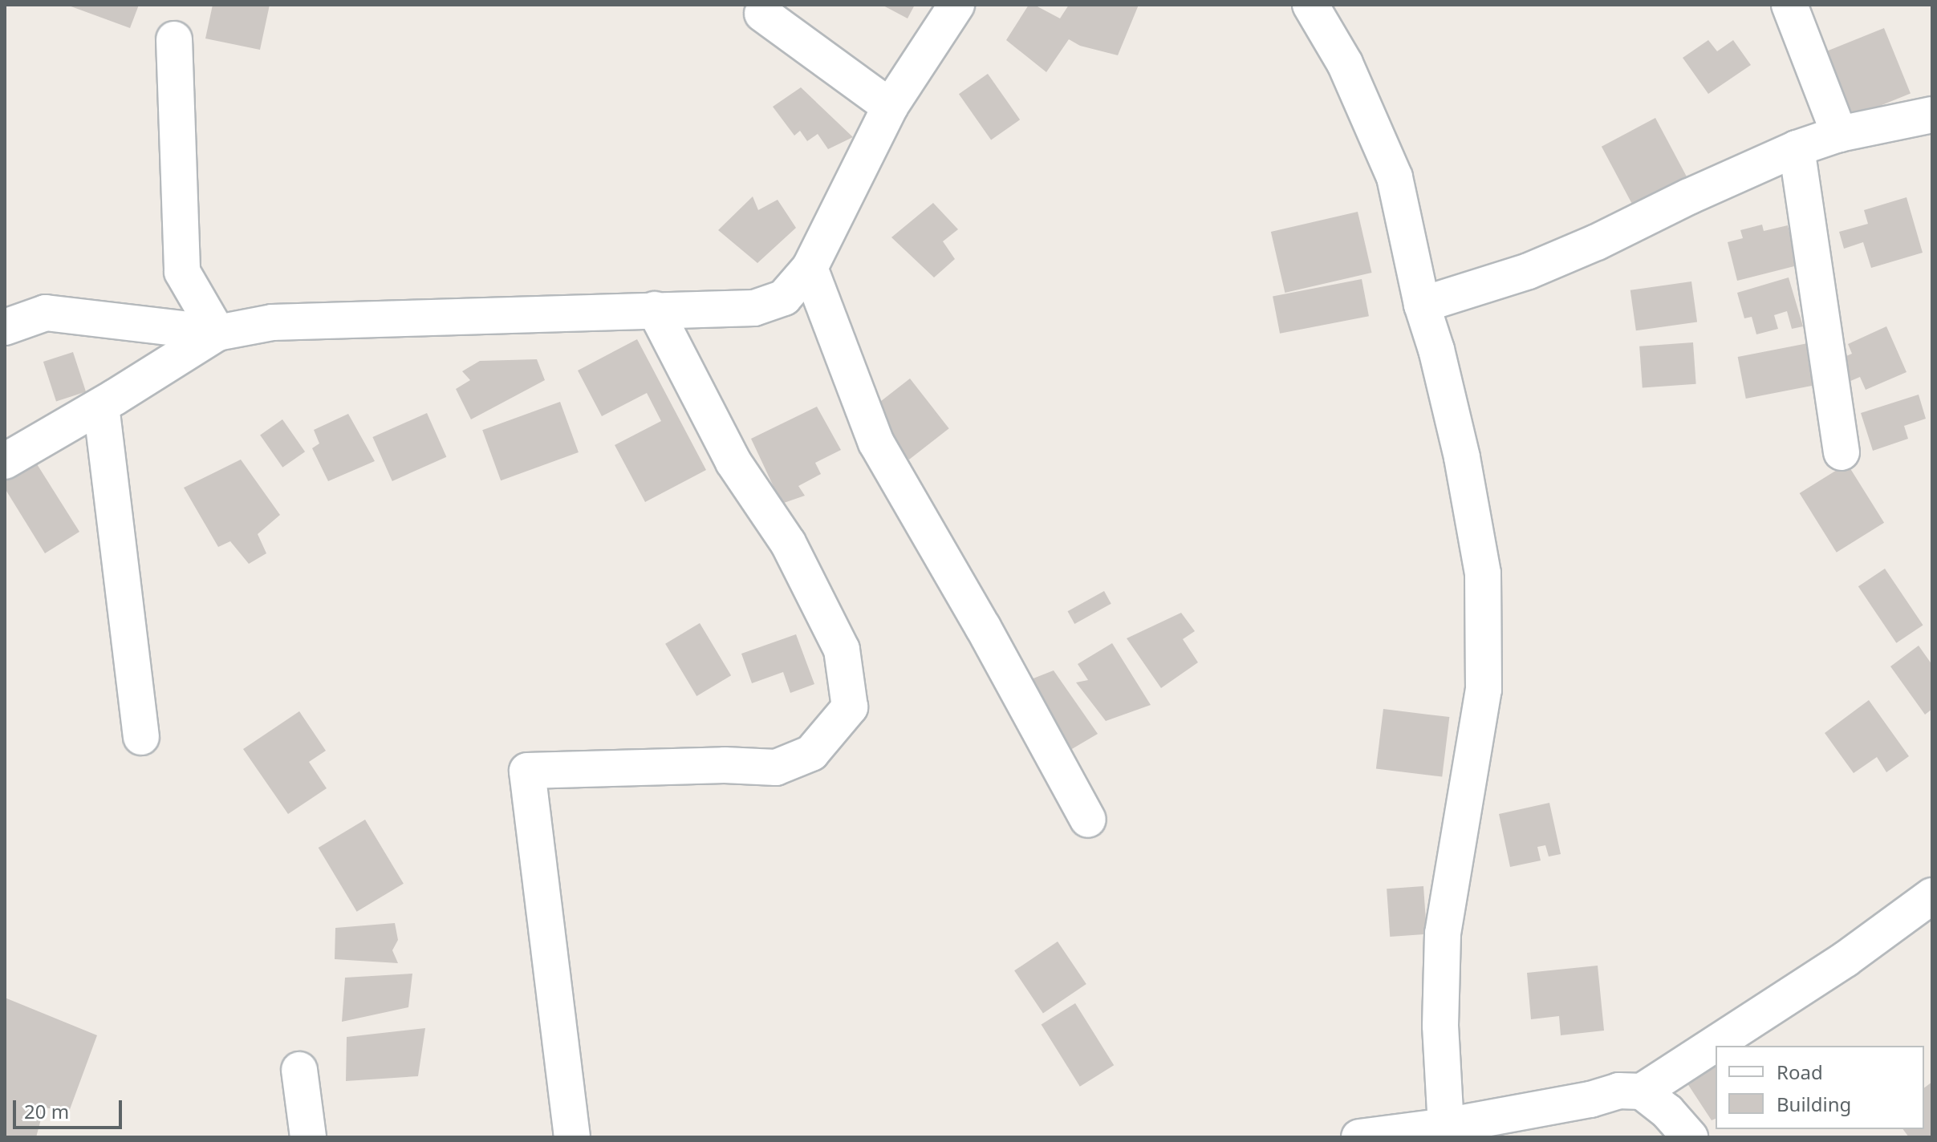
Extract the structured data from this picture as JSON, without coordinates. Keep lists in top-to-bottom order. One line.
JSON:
{"legend":["Road","Building"],"scale_bar":"20 m"}
